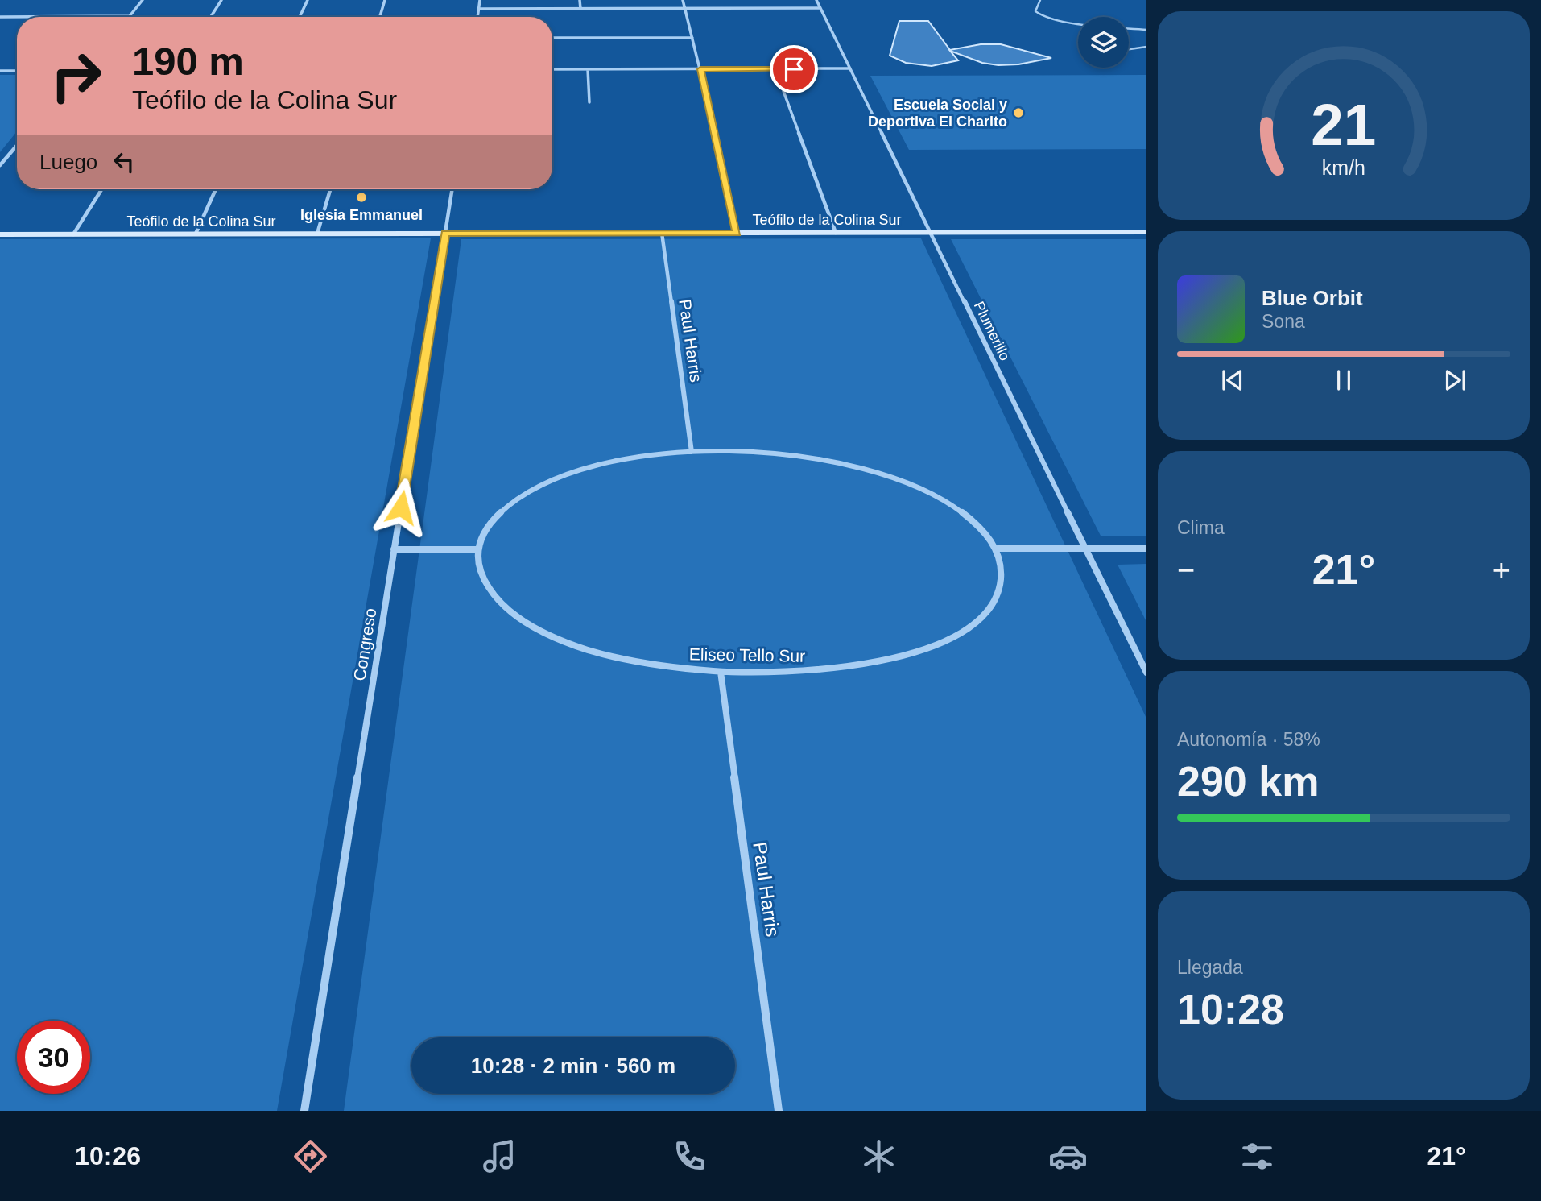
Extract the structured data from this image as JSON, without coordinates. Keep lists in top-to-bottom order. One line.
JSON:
{"streets":{"street":["Teófilo de la Colina Sur","Plumerillo","Paul Harris","Congreso","Eliseo Tello Sur"]},"crossings":[["Teófilo de la Colina Sur","Plumerillo"],["Teófilo de la Colina Sur","Paul Harris"],["Teófilo de la Colina Sur","Congreso"],["Paul Harris","Eliseo Tello Sur"]],"places":["Escuela Social y Deportiva El Charito","Iglesia Emmanuel"],"page":{"turn":["190 m","Teófilo de la Colina Sur"],"then":"Luego","song":["Blue Orbit","Sona"],"tile":["Clima",["Autonomía · 58%","290 km"],["Llegada","10:28"]],"heat":["−","21°","+"],"limit":"30","trip":"10:28 · 2 min · 560 m","tabs":["10:26","21°"],"gauge":["21","km/h"]}}
